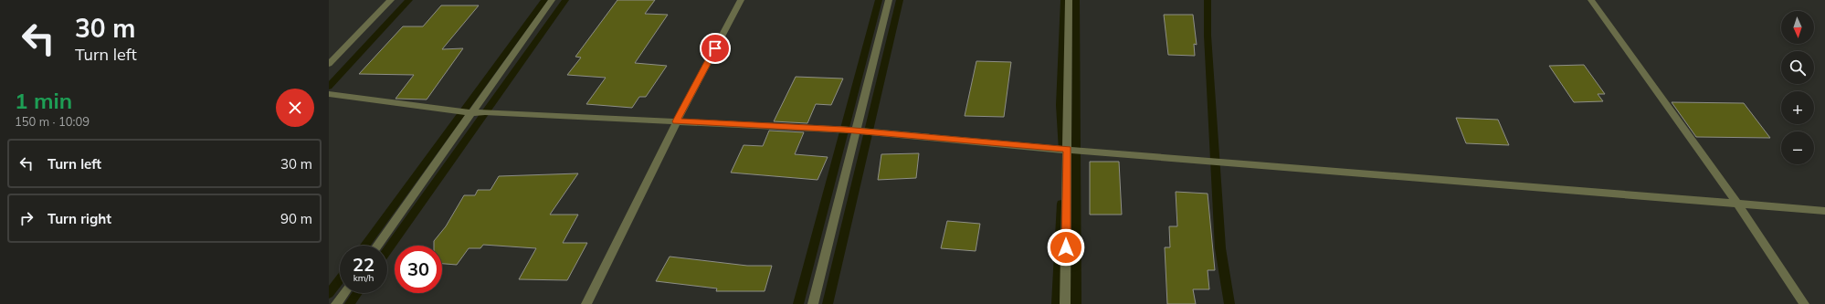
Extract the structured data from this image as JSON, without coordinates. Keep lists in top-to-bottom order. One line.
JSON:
{"north":"bottom","page":{"turn":["30 m","Turn left"],"map_buttons":["+","−"],"heading":["1 min","150 m · 10:09"],"list":[{"name":"Turn left","value":"30 m"},{"name":"Turn right","value":"90 m"}],"speed":"22 km/h","limit":"30"}}
